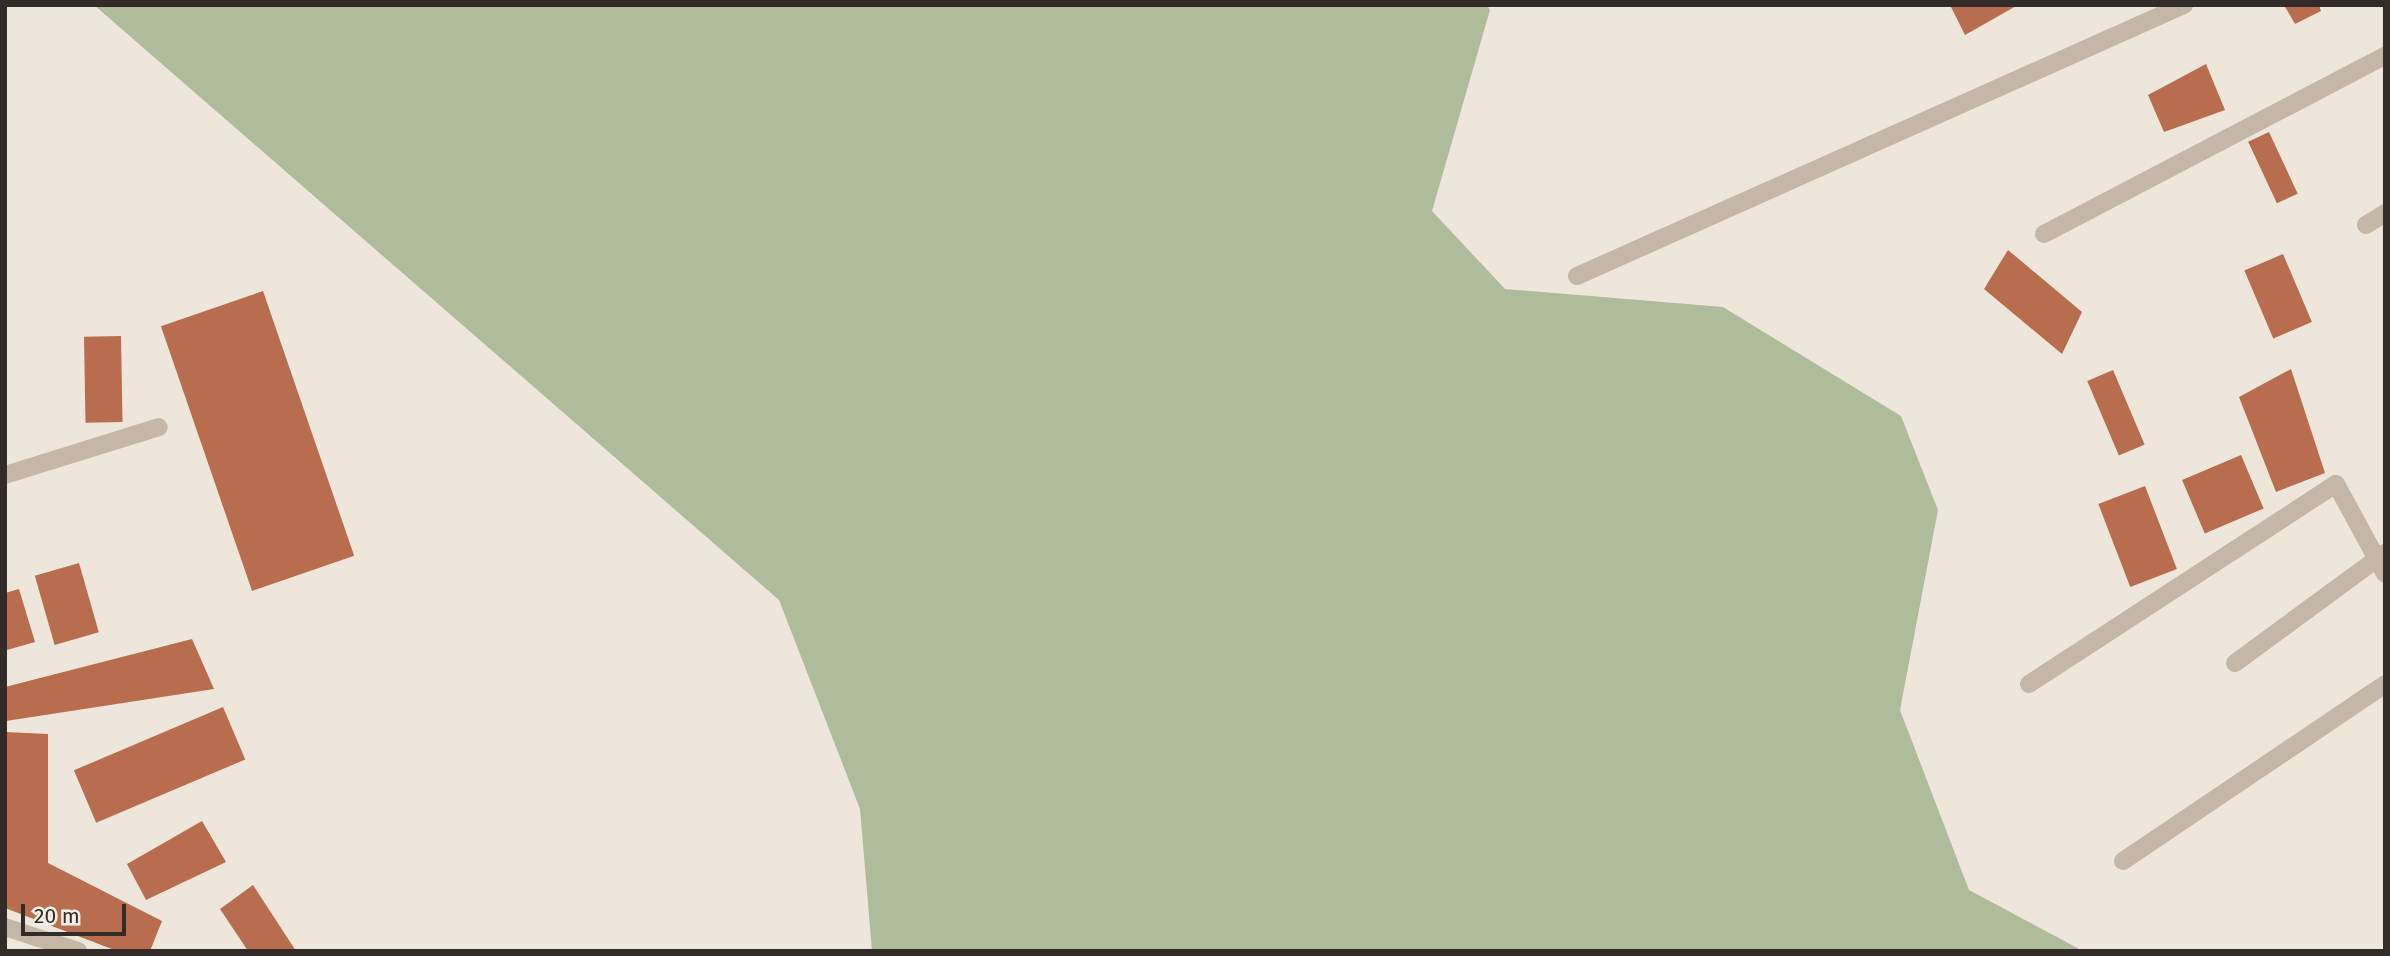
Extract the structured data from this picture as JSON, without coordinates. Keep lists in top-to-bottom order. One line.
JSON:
{"scale_bar":"20 m"}
